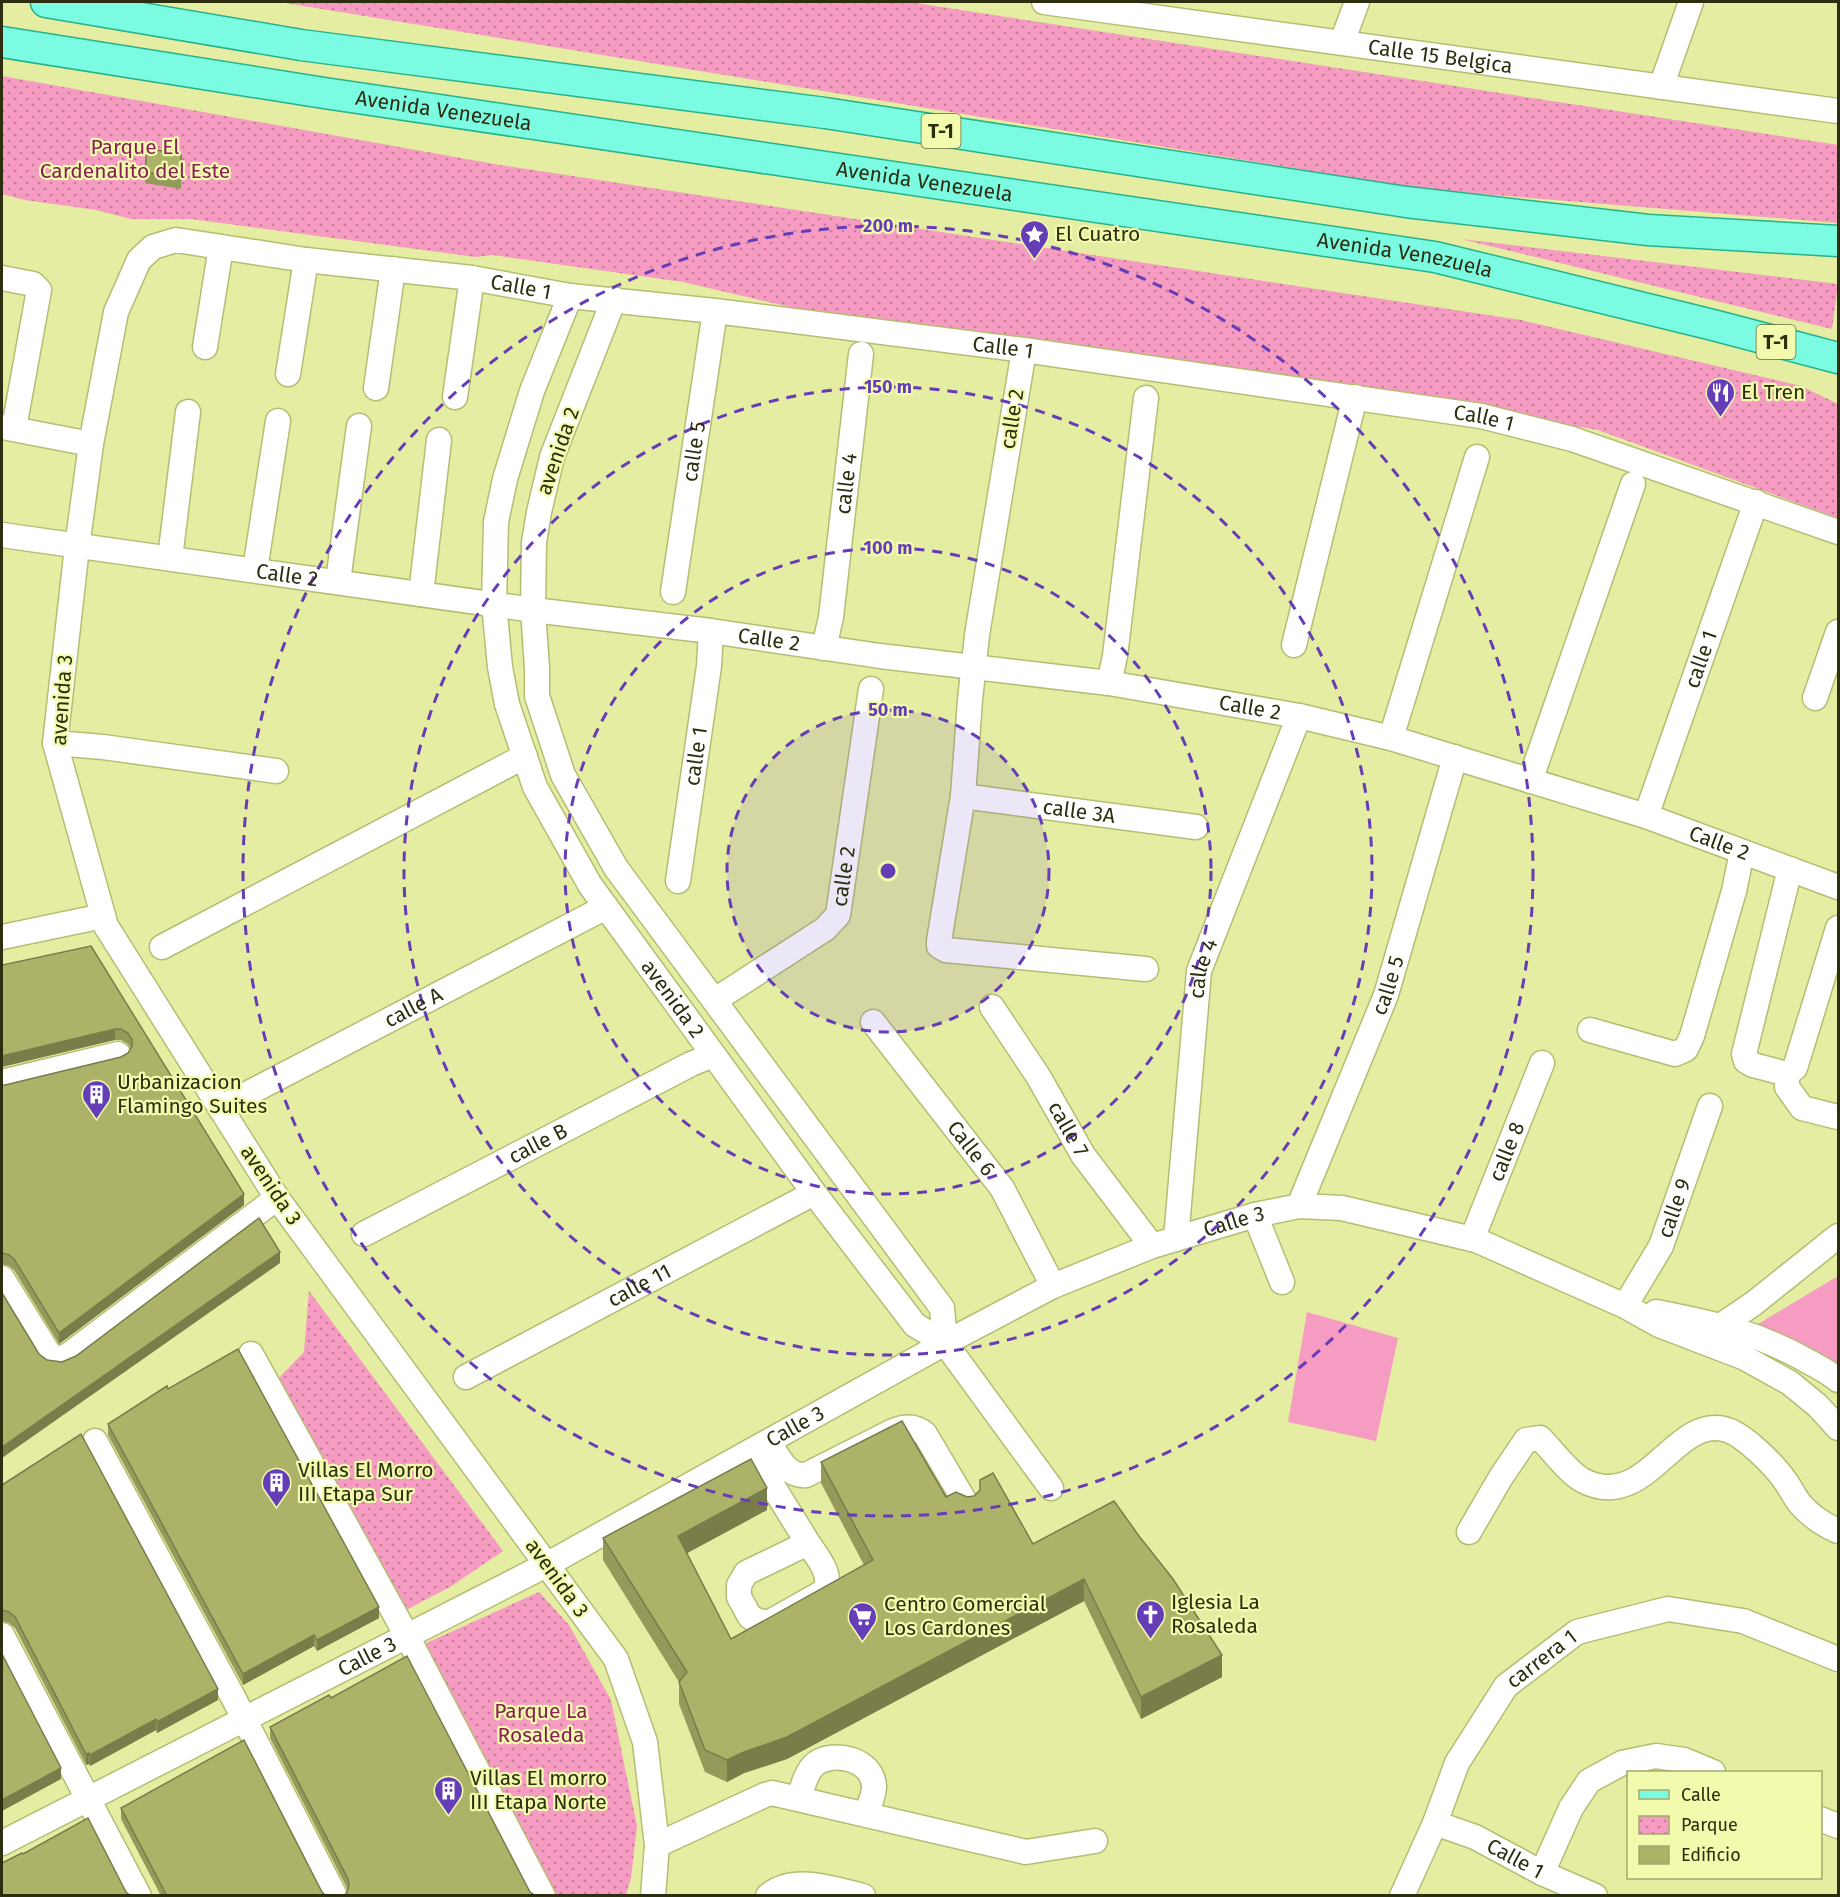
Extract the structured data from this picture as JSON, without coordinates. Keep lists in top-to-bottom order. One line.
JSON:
{"streets":{"main road":["Avenida Venezuela","T-1"],"street":["Calle 15 Belgica","Calle 1","calle 2","avenida 2","calle 5","calle 4","Calle 2","calle 1","avenida 3","calle 3A","calle A","calle 7","calle B","Calle 6","calle 8","calle 9","Calle 3","calle 11","carrera 1"]},"crossings":[["Calle 1","calle 2"],["Calle 1","avenida 2"],["Calle 1","calle 5"],["Calle 1","Calle 2"],["Calle 1","calle 1"],["Calle 1","avenida 3"],["Calle 1","carrera 1"],["calle 2","avenida 2"],["calle 2","Calle 2"],["calle 2","calle 3A"],["avenida 2","Calle 2"],["avenida 2","calle A"],["avenida 2","calle B"],["avenida 2","Calle 3"],["avenida 2","calle 11"],["calle 5","Calle 2"],["calle 5","Calle 3"],["calle 4","Calle 2"],["calle 4","Calle 3"],["Calle 2","calle 1"],["Calle 2","avenida 3"],["avenida 3","calle A"],["avenida 3","Calle 3"],["calle 7","Calle 3"],["Calle 6","Calle 3"],["calle 8","Calle 3"],["calle 9","Calle 3"]],"parks":["Parque El Cardenalito del Este","Parque La Rosaleda"],"places":{"place":["El Cuatro"],"restaurant":["El Tren"],"building":["Urbanizacion Flamingo Suites","Villas El Morro III Etapa Sur","Villas El morro III Etapa Norte"],"church":["Iglesia La Rosaleda"],"supermarket":["Centro Comercial Los Cardones"]},"legend":["Calle","Parque","Edificio"],"rings":["200 m","150 m","100 m","50 m"]}
